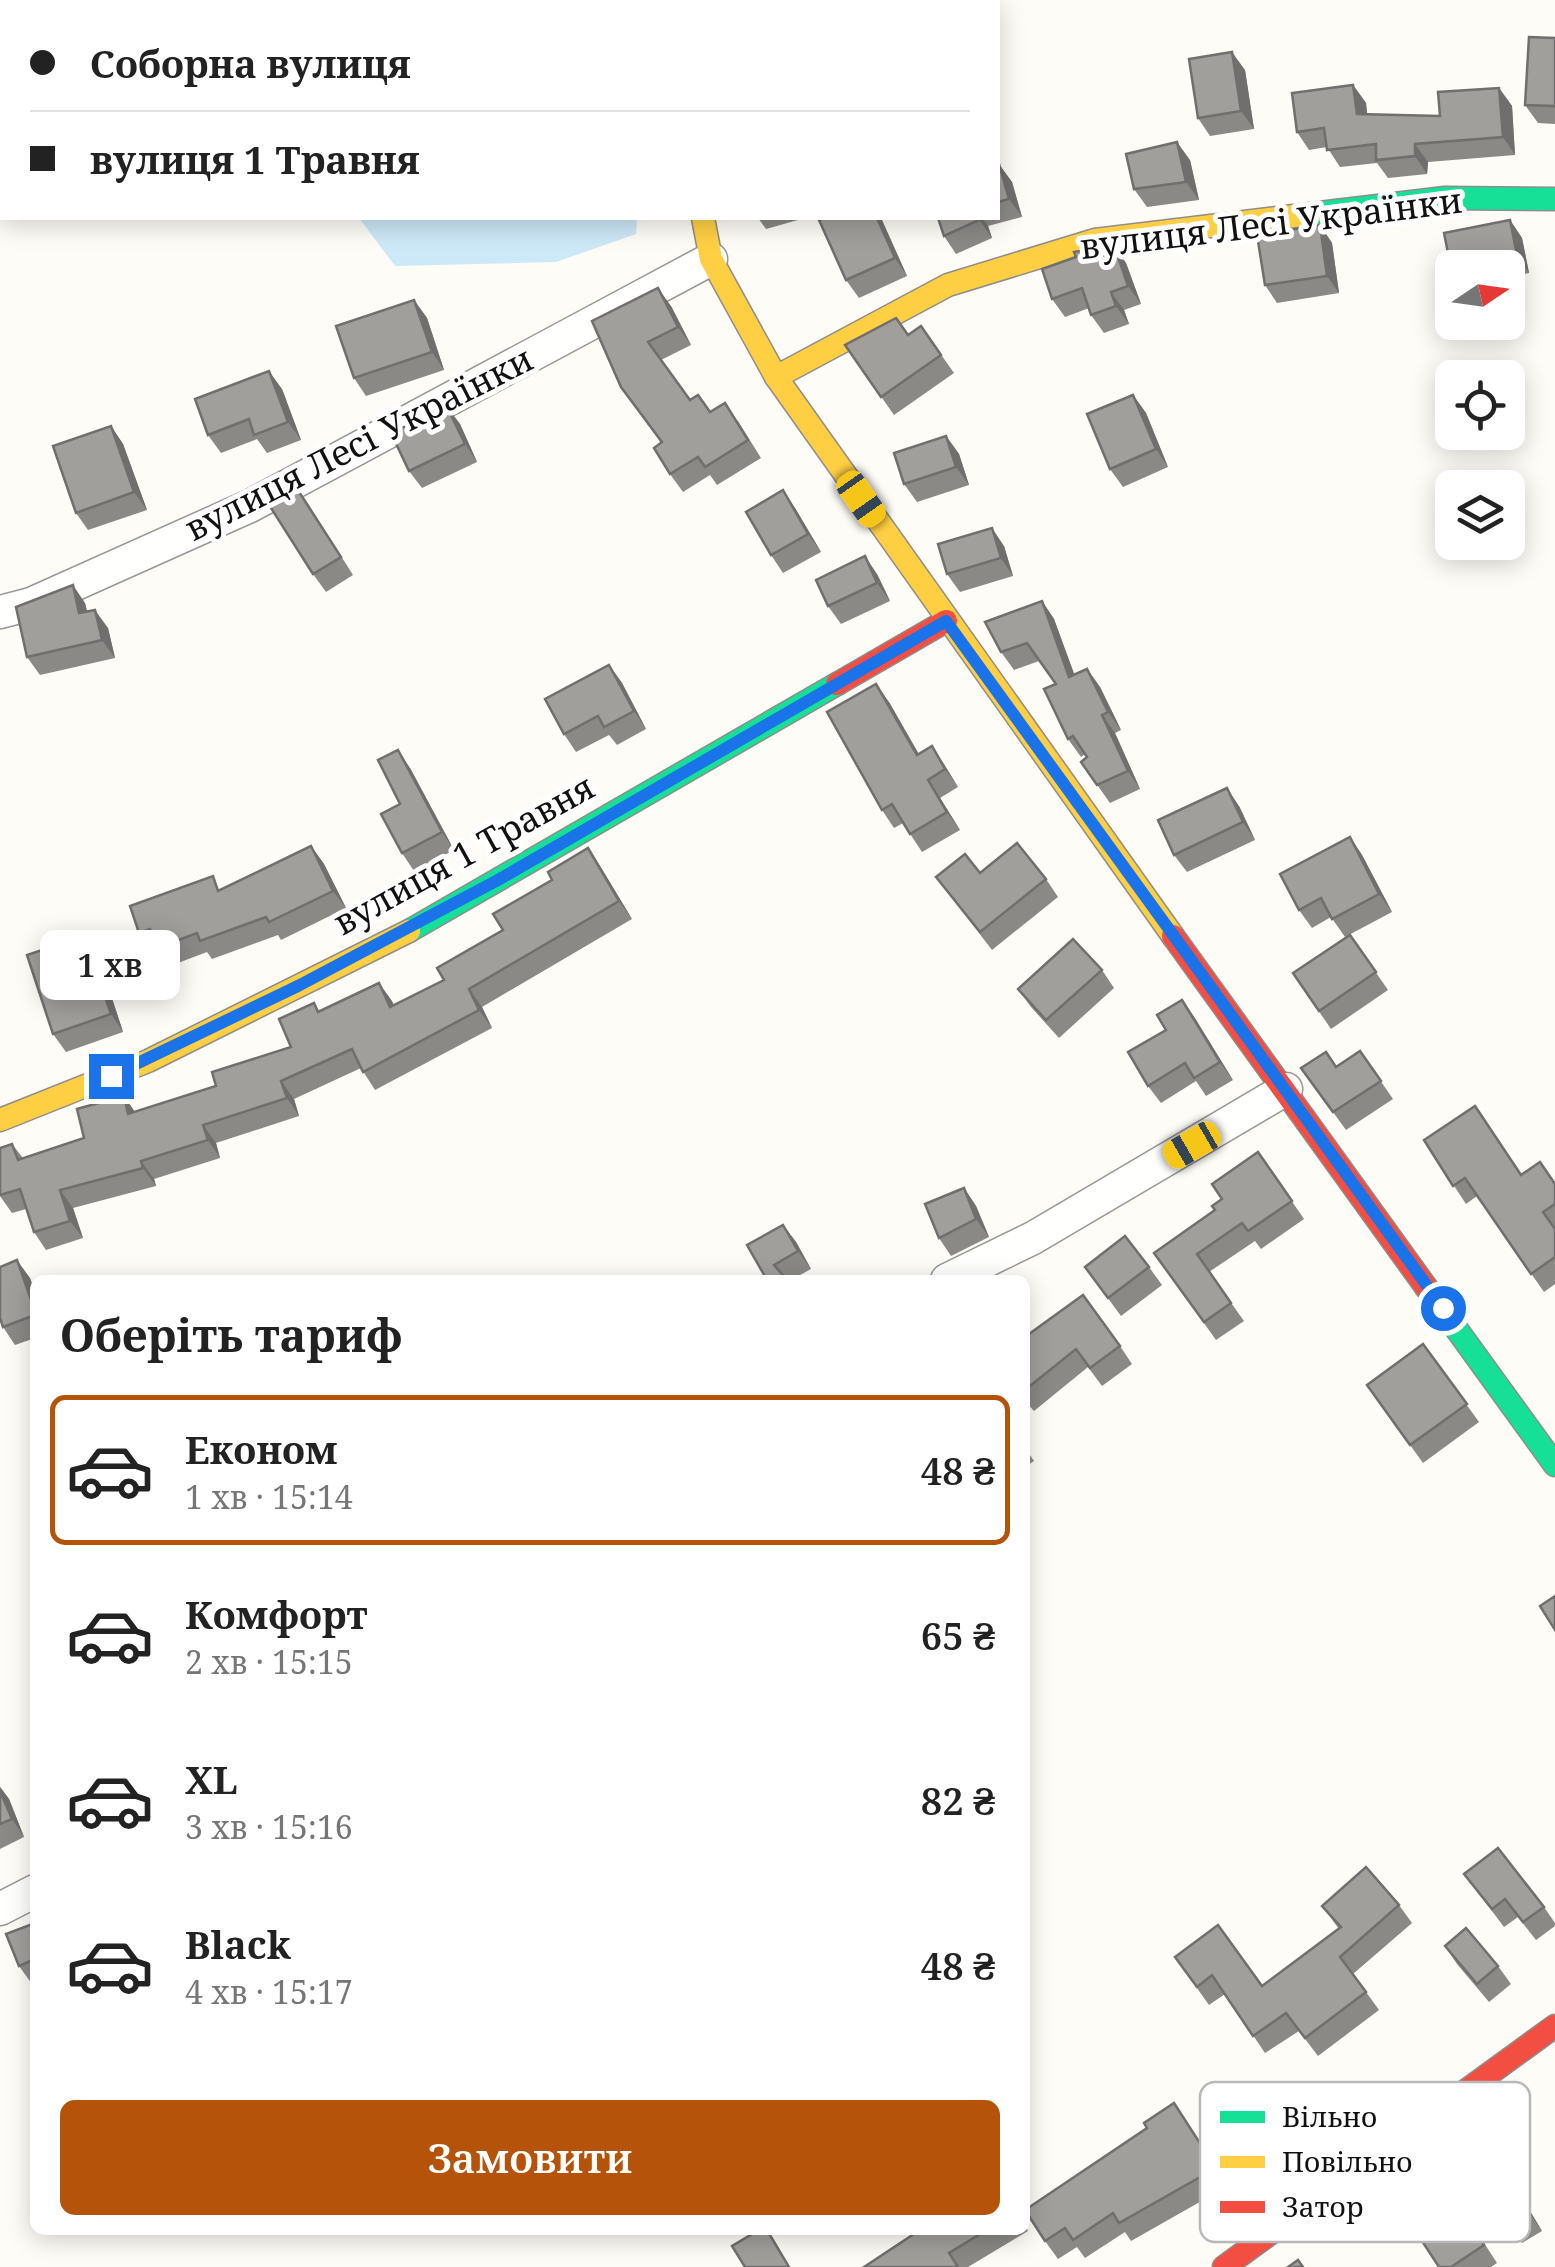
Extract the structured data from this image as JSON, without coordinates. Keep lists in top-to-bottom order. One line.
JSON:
{"streets":{"street":["вулиця Лесі Українки","вулиця 1 Травня"]},"legend":["Вільно","Повільно","Затор"],"north":"right","page":{"banner":["Соборна вулиця","вулиця 1 Травня"],"bubble":"1 хв","heading":"Оберіть тариф","list":[{"name":"Економ","note":"1 хв · 15:14","value":"48 ₴"},{"name":"Комфорт","note":"2 хв · 15:15","value":"65 ₴"},{"name":"XL","note":"3 хв · 15:16","value":"82 ₴"},{"name":"Black","note":"4 хв · 15:17","value":"48 ₴"}],"buttons":"Замовити"}}
